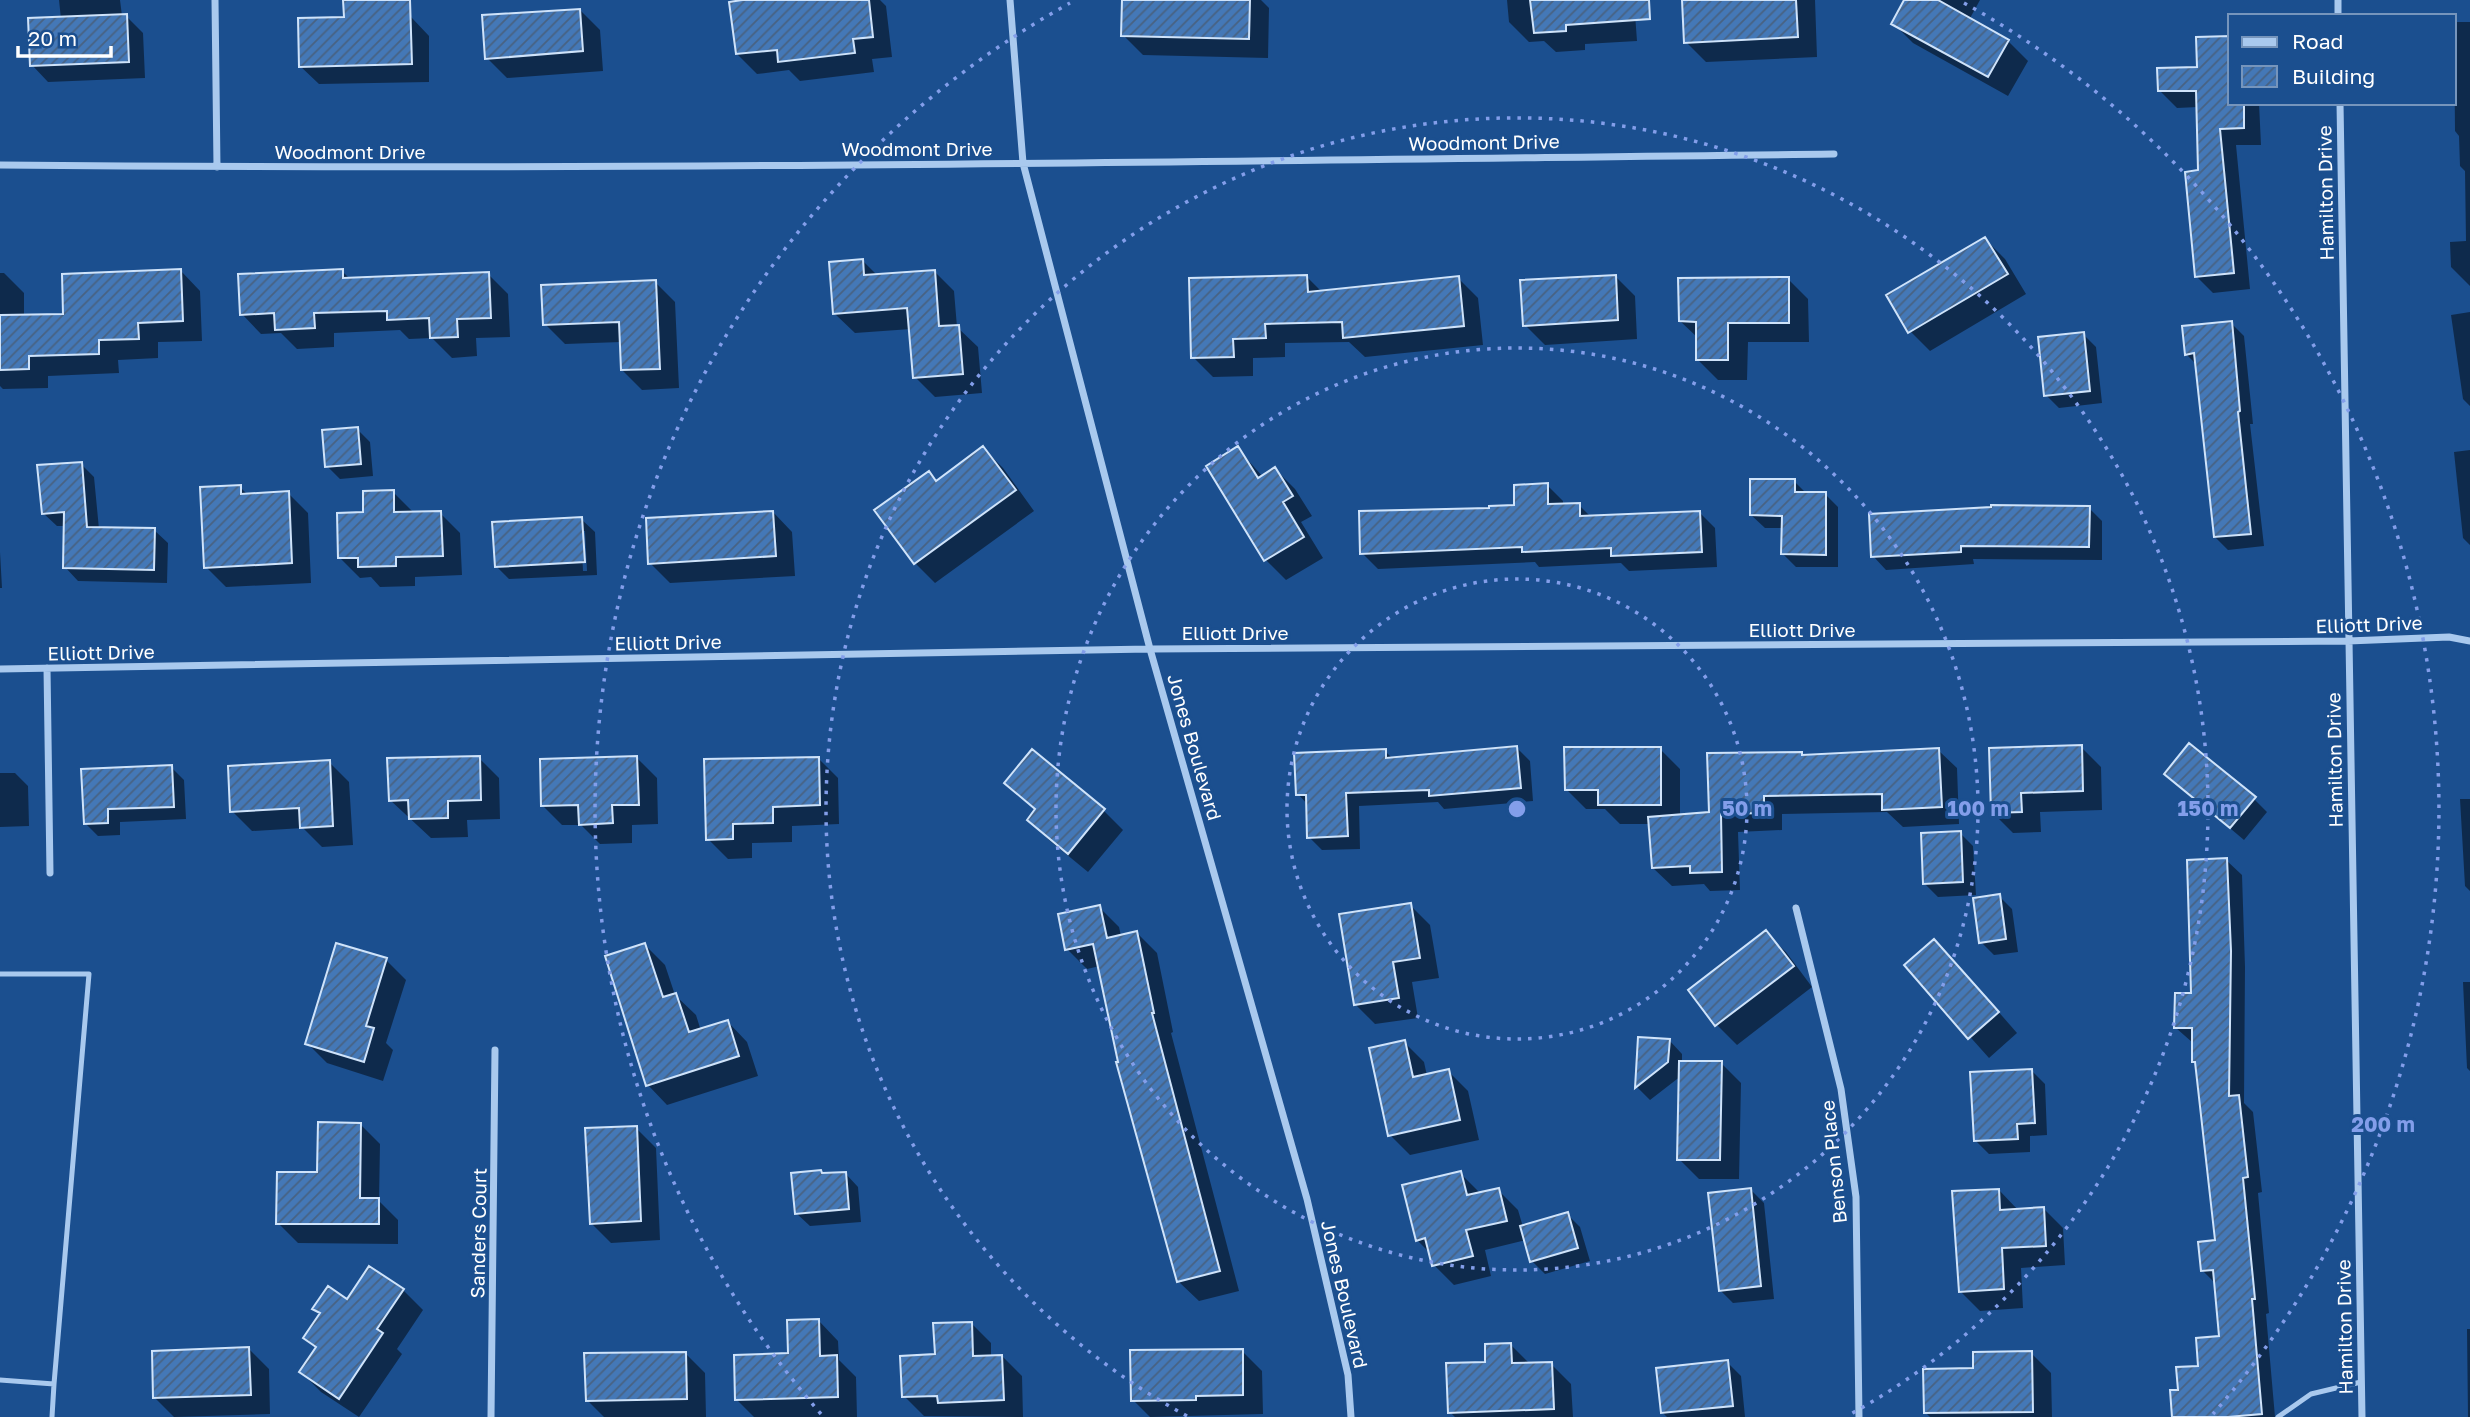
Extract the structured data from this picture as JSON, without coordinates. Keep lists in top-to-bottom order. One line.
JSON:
{"streets":{"street":["Woodmont Drive","Hamilton Drive","Elliott Drive","Jones Boulevard","Benson Place","Sanders Court"]},"crossings":[["Woodmont Drive","Jones Boulevard"],["Hamilton Drive","Elliott Drive"],["Elliott Drive","Jones Boulevard"]],"legend":["Road","Building"],"scale_bar":"20 m","rings":["50 m","100 m","150 m","200 m"]}
